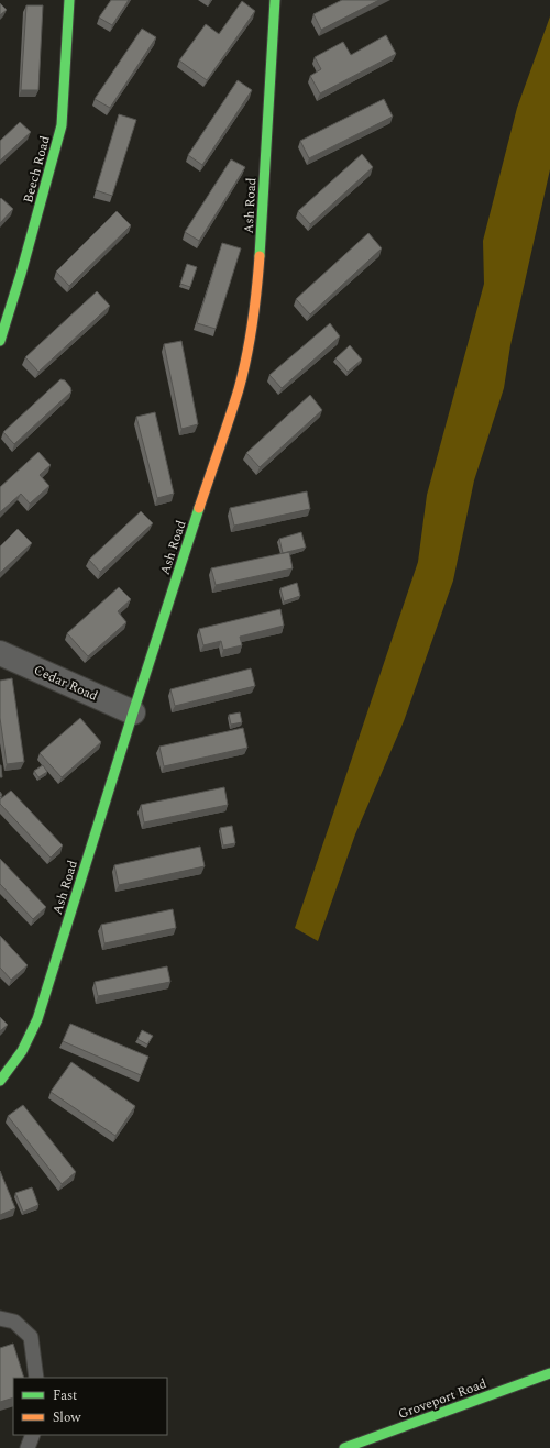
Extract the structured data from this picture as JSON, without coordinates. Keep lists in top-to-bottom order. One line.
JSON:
{"streets":{"street":["Beech Road","Ash Road","Cedar Road","Groveport Road"]},"crossings":[["Ash Road","Cedar Road"]],"legend":["Fast","Slow"]}
